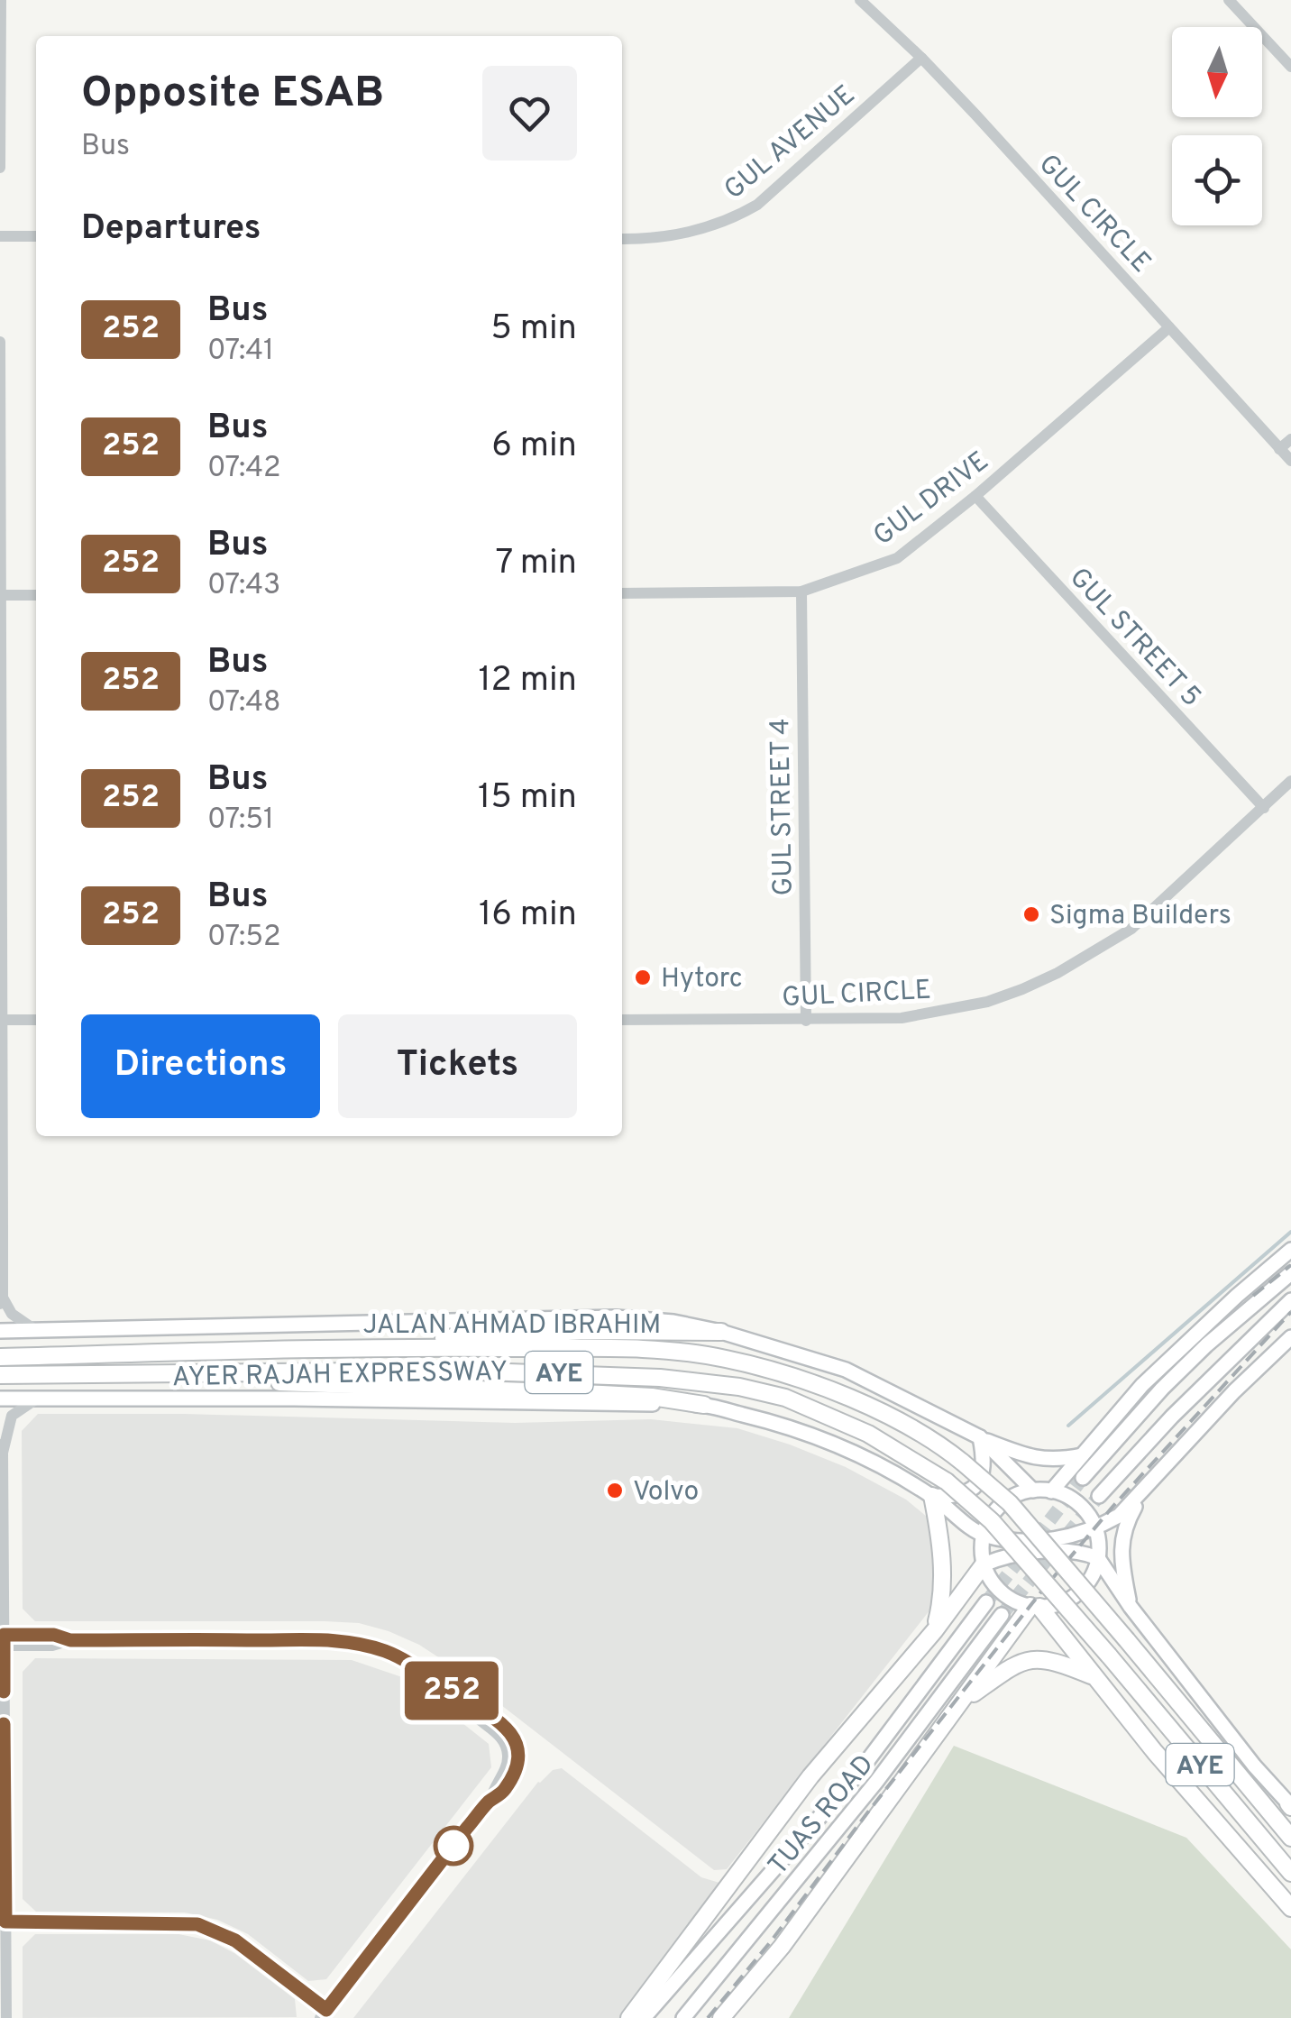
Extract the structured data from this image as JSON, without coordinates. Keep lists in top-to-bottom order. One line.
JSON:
{"streets":{"highway":["AYE","AYER RAJAH EXPRESSWAY"],"main road":["JALAN AHMAD IBRAHIM","TUAS ROAD"],"street":["GUL AVENUE","GUL CIRCLE","GUL DRIVE","GUL STREET 5","GUL STREET 4"]},"crossings":[["GUL AVENUE","GUL CIRCLE"],["GUL CIRCLE","GUL DRIVE"],["GUL CIRCLE","GUL STREET 5"],["GUL CIRCLE","GUL STREET 4"],["GUL DRIVE","GUL STREET 5"],["GUL DRIVE","GUL STREET 4"]],"places":["Sigma Builders","Hytorc","Volvo"],"lines":["bus line 252"],"north":"bottom","page":{"on_map":"252","heading":[["Opposite ESAB","Bus"],"Departures"],"list":[{"mark":"252","name":"Bus","note":"07:41","value":"5 min"},{"mark":"252","name":"Bus","note":"07:42","value":"6 min"},{"mark":"252","name":"Bus","note":"07:43","value":"7 min"},{"mark":"252","name":"Bus","note":"07:48","value":"12 min"},{"mark":"252","name":"Bus","note":"07:51","value":"15 min"},{"mark":"252","name":"Bus","note":"07:52","value":"16 min"}],"buttons":["Directions","Tickets"]}}
